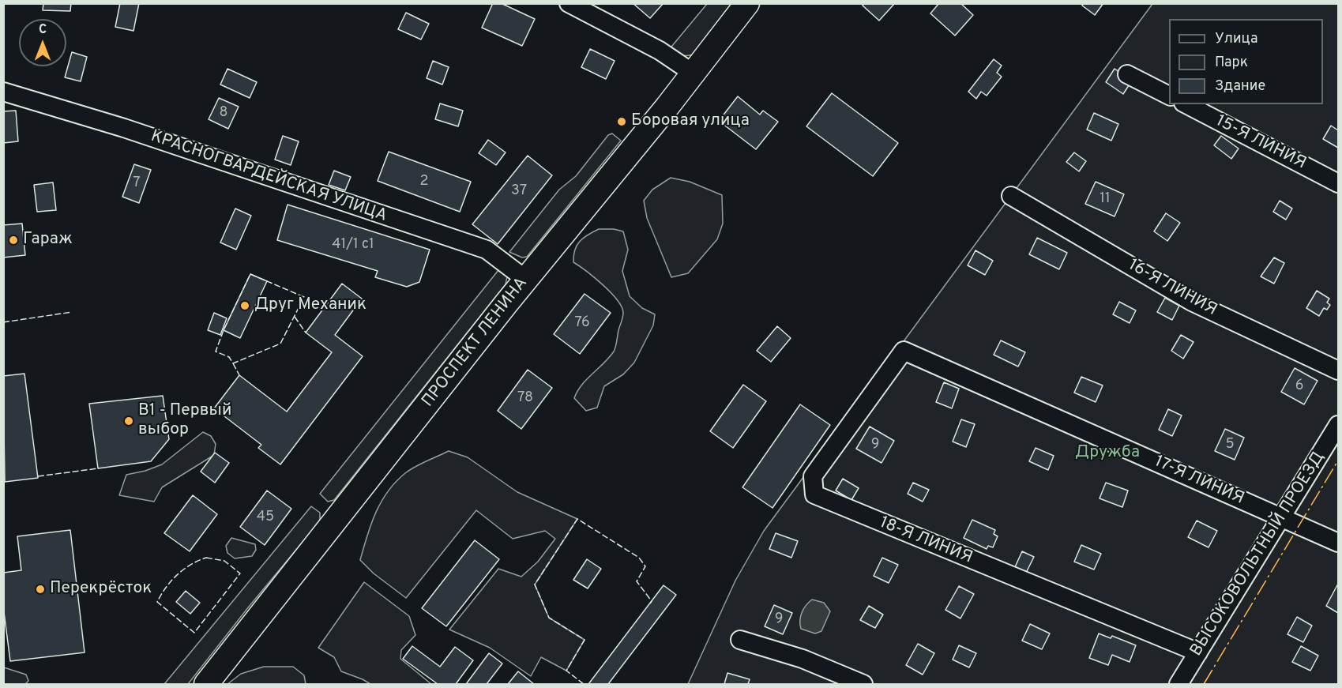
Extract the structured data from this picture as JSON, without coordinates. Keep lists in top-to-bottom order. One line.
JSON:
{"streets":{"main road":["ПРОСПЕКТ ЛЕНИНА"],"street":["15-Я ЛИНИЯ","КРАСНОГВАРДЕЙСКАЯ УЛИЦА","16-Я ЛИНИЯ","17-Я ЛИНИЯ","18-Я ЛИНИЯ","ВЫСОКОВОЛЬТНЫЙ ПРОЕЗД"]},"crossings":[["КРАСНОГВАРДЕЙСКАЯ УЛИЦА","ПРОСПЕКТ ЛЕНИНА"],["17-Я ЛИНИЯ","18-Я ЛИНИЯ"],["17-Я ЛИНИЯ","ВЫСОКОВОЛЬТНЫЙ ПРОЕЗД"],["18-Я ЛИНИЯ","ВЫСОКОВОЛЬТНЫЙ ПРОЕЗД"]],"parks":["Дружба"],"places":["Боровая улица","Гараж","Друг Механик","В1 - Первый выбор","Перекрёсток"],"house_numbers":["8","2","7","37","11","41/1 с1","76","6","78","9","5","45","9"],"legend":["Улица","Парк","Здание"],"north":"top"}
